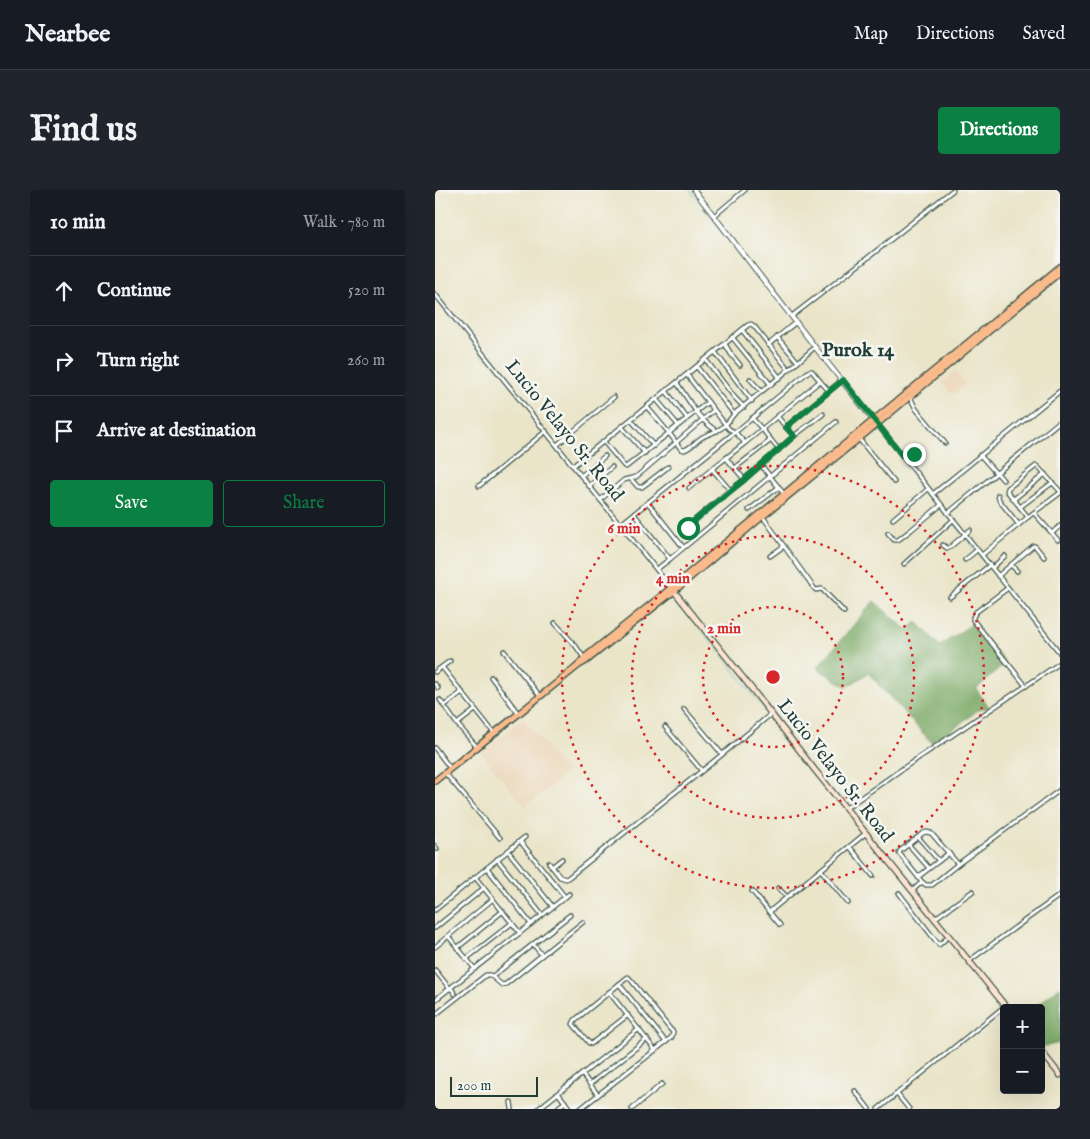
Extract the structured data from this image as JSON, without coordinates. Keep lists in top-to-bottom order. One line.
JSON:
{"streets":{"main road":["Lucio Velayo Sr. Road"]},"districts":["Purok 14"],"scale_bar":"200 m","page":{"header":"Nearbee","nav":["Map","Directions","Saved"],"buttons":["Directions",["Save","Share"]],"title":"Find us","heading":["10 min","Walk · 780 m"],"list":[["Continue","520 m"],["Turn right","260 m"],"Arrive at destination"],"map_buttons":["+","−"],"scale":"200 m"},"rings":["6 min","4 min","2 min"]}
